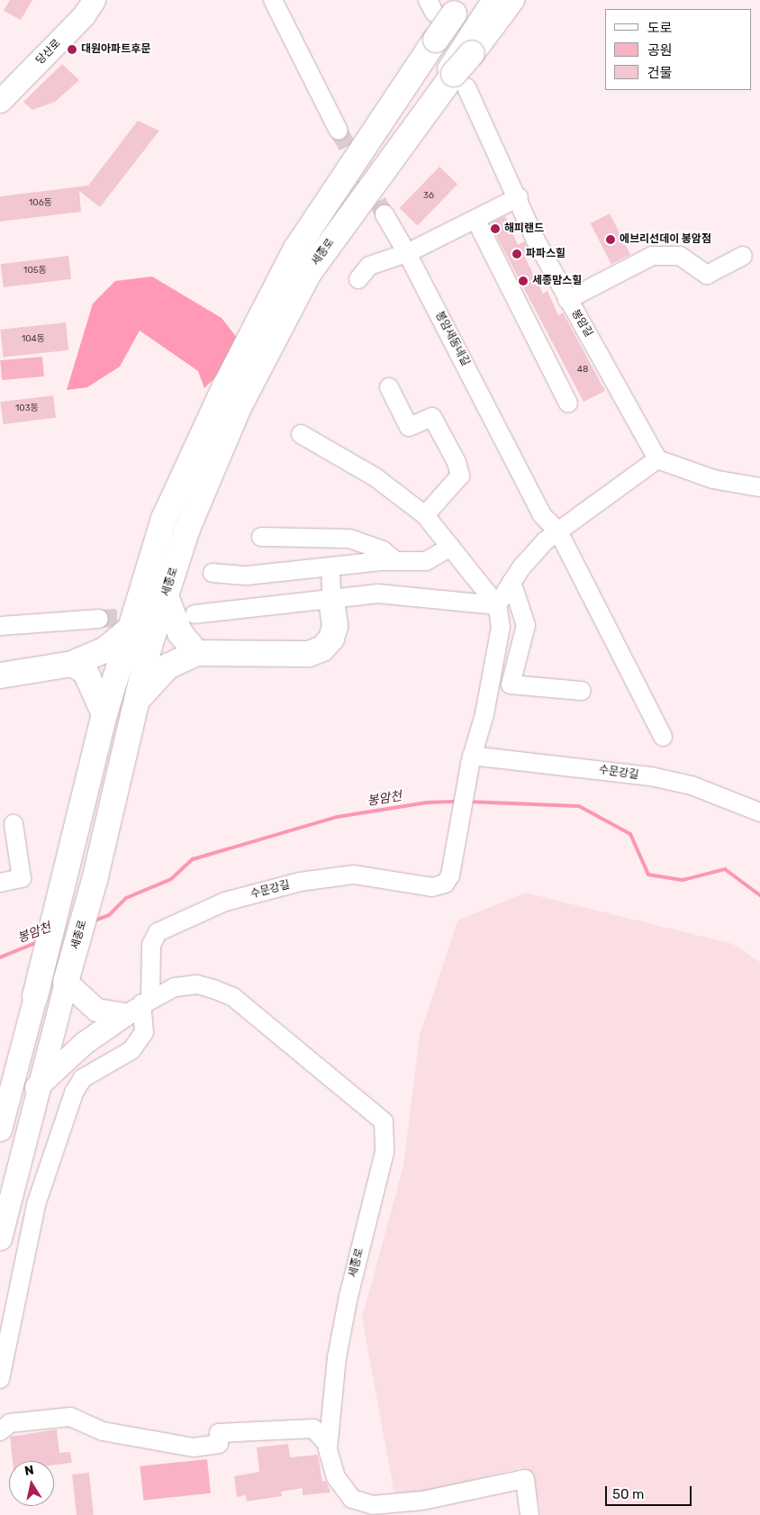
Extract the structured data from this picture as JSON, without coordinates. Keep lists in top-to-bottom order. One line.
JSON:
{"streets":{"highway":["세종로"],"main road":["당산로"],"street":["봉암길","봉암새동네길","수문강길"]},"crossings":[["세종로","봉암길"],["세종로","수문강길"]],"water":["봉암천"],"places":["대원아파트후문","해피랜드","에브리선데이 봉암점","파파스힐","세종맘스힐"],"house_numbers":["36","106동","105동","104동","48","103동"],"legend":["도로","공원","건물"],"scale_bar":"50 m","north":"top"}
